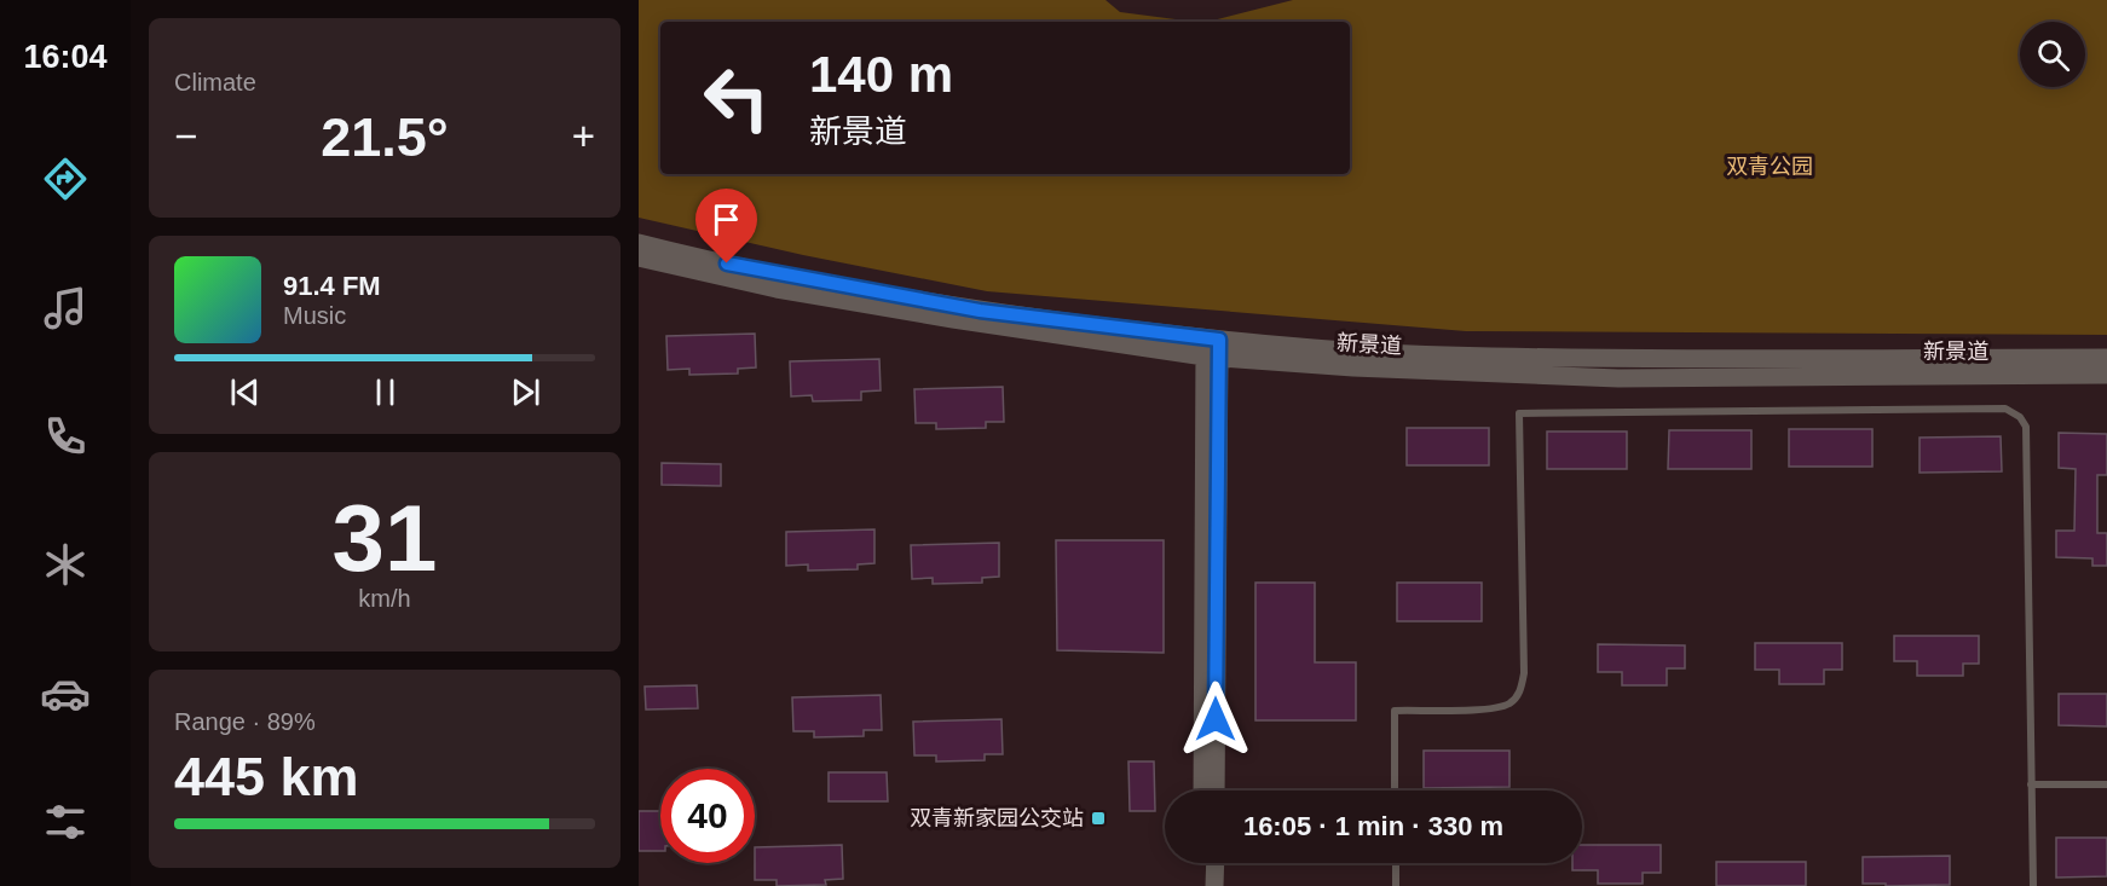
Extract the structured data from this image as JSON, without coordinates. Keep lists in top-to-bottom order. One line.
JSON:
{"streets":{"street":["新景道"]},"parks":["双青公园"],"places":{"transit":["双青新家园公交站"]},"page":{"tabs":"16:04","tile":["Climate",["31","km/h"],["Range · 89%","445 km"]],"turn":["140 m","新景道"],"heat":["−","21.5°","+"],"song":["91.4 FM","Music"],"limit":"40","trip":"16:05 · 1 min · 330 m"}}
